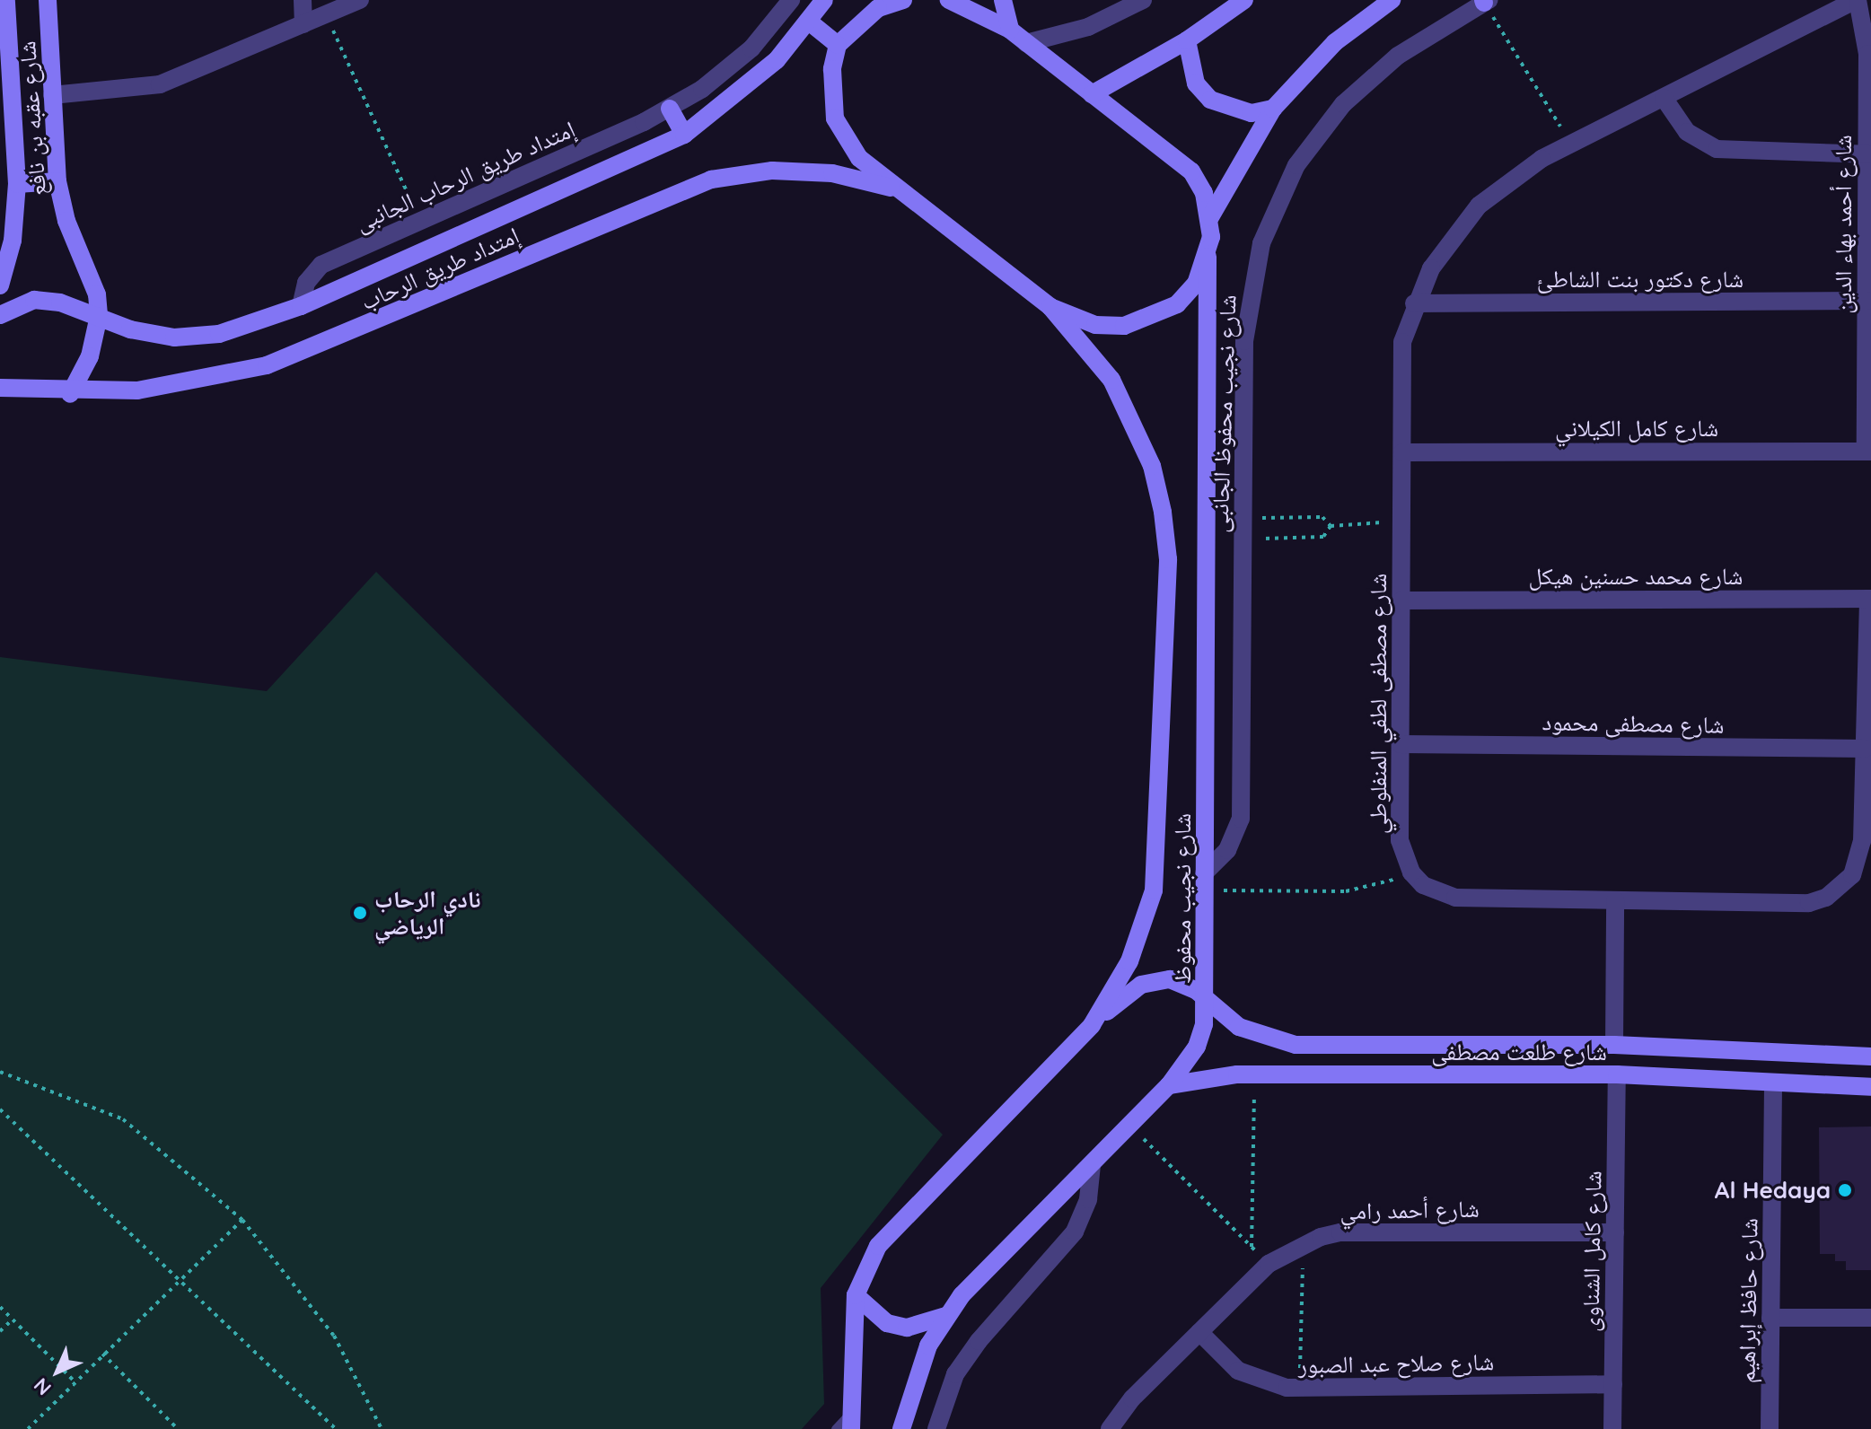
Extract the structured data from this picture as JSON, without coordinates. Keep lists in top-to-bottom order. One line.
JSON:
{"streets":{"street":["شارع عقبه بن نافع","إمتداد طريق الرحاب الجانبى","شارع أحمد بهاء الدين","إمتداد طريق الرحاب","شارع دكتور بنت الشاطئ","شارع نجيب محفوظ الجانبى","شارع كامل الكيلاني","شارع محمد حسنين هيكل","شارع مصطفى لطفي المنفلوطي","شارع مصطفى محمود","شارع نجيب محفوظ","شارع طلعت مصطفى","شارع أحمد رامي","شارع كامل الشناوى","شارع حافظ إبراهيم","شارع صلاح عبد الصبور"]},"crossings":[["شارع عقبه بن نافع","إمتداد طريق الرحاب"],["إمتداد طريق الرحاب الجانبى","إمتداد طريق الرحاب"],["شارع أحمد بهاء الدين","شارع دكتور بنت الشاطئ"],["شارع أحمد بهاء الدين","شارع كامل الكيلاني"],["شارع أحمد بهاء الدين","شارع مصطفى لطفي المنفلوطي"],["شارع دكتور بنت الشاطئ","شارع مصطفى لطفي المنفلوطي"],["شارع نجيب محفوظ الجانبى","شارع نجيب محفوظ"],["شارع كامل الكيلاني","شارع مصطفى لطفي المنفلوطي"],["شارع محمد حسنين هيكل","شارع مصطفى لطفي المنفلوطي"],["شارع مصطفى لطفي المنفلوطي","شارع مصطفى محمود"],["شارع نجيب محفوظ","شارع طلعت مصطفى"],["شارع طلعت مصطفى","شارع كامل الشناوى"],["شارع طلعت مصطفى","شارع حافظ إبراهيم"],["شارع أحمد رامي","شارع كامل الشناوى"],["شارع أحمد رامي","شارع صلاح عبد الصبور"],["شارع كامل الشناوى","شارع صلاح عبد الصبور"]],"places":["نادي الرحاب الرياضي","Al Hedaya"],"north":"bottom left"}
